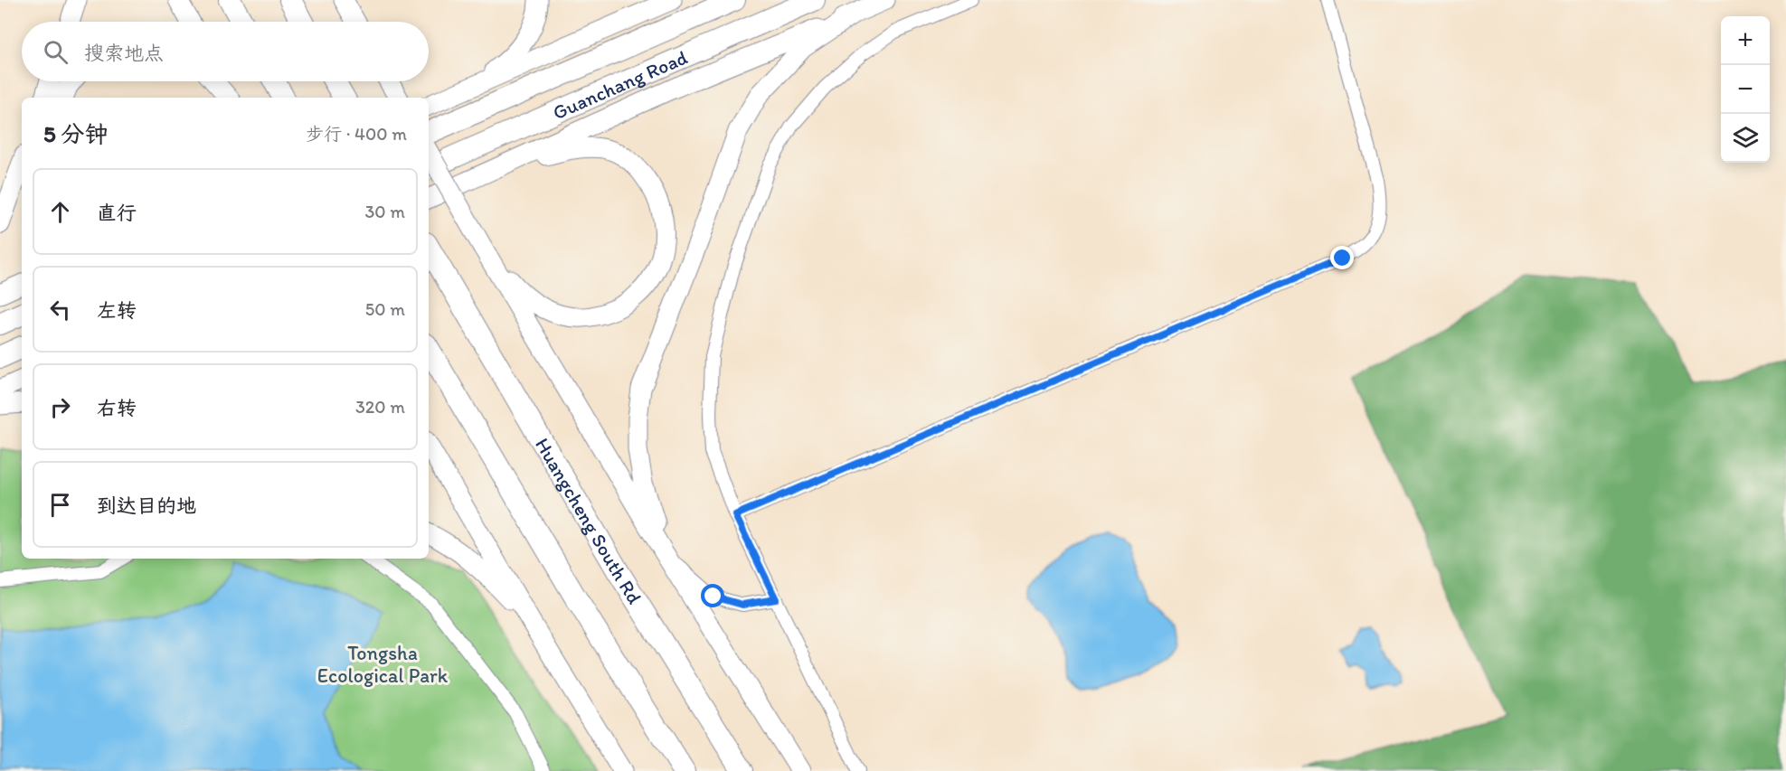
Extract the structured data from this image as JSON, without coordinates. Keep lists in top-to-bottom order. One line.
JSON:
{"streets":{"highway":["Guanchang Road","Huangcheng South Rd"]},"parks":["Tongsha Ecological Park"],"page":{"map_buttons":["+","−"],"search":"搜索地点","heading":["5 分钟","步行 · 400 m"],"list":[["直行","30 m"],["左转","50 m"],["右转","320 m"],"到达目的地"]}}
